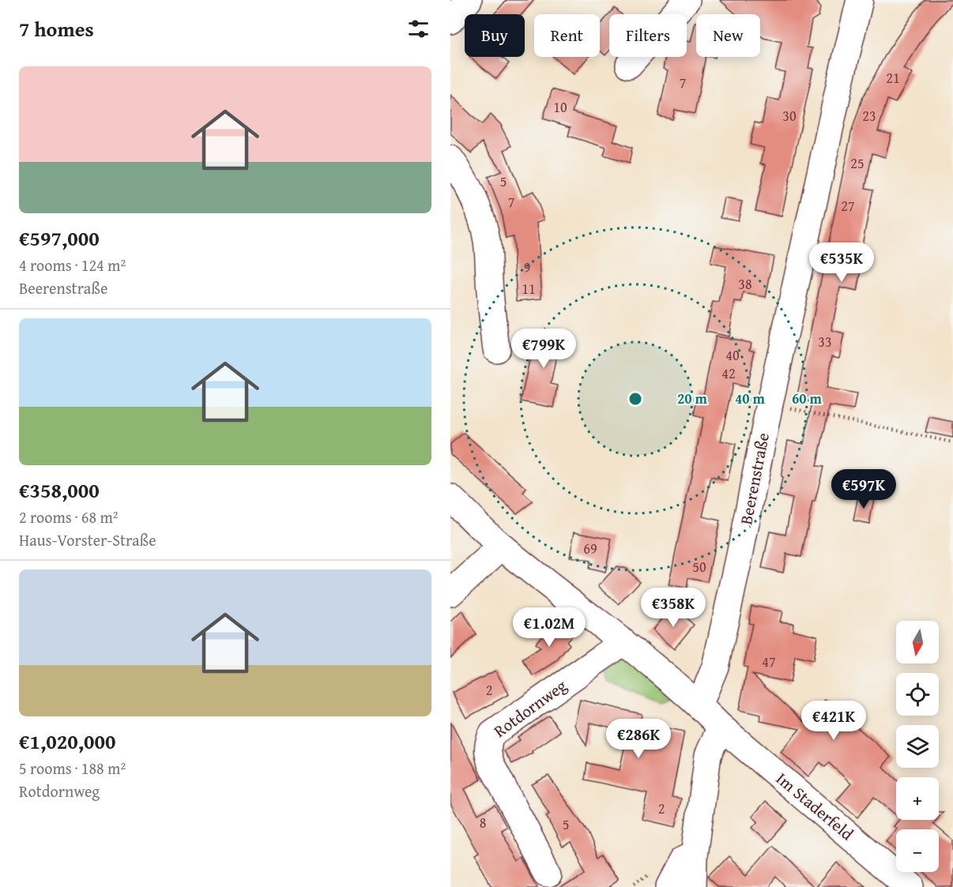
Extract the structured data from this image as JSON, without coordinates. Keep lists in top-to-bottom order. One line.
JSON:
{"streets":{"street":["Beerenstraße","Rotdornweg","Im Staderfeld"]},"crossings":[["Beerenstraße","Im Staderfeld"],["Rotdornweg","Im Staderfeld"]],"house_numbers":["21","7","10","30","23","25","5","7","27","9","38","11","33","40","42","69","50","47","2","2","8","5"],"north":"bottom","page":{"heading":"7 homes","chip":["Buy","Rent","Filters","New"],"list":[{"name":"€597,000","note":"4 rooms · 124 m² · Beerenstraße"},{"name":"€358,000","note":"2 rooms · 68 m² · Haus-Vorster-Straße"},{"name":"€1,020,000","note":"5 rooms · 188 m² · Rotdornweg"}],"price":["€535K","€799K","€597K","€358K","€1.02M","€421K","€286K"],"map_buttons":["+","−"]},"rings":["20 m","40 m","60 m"]}
